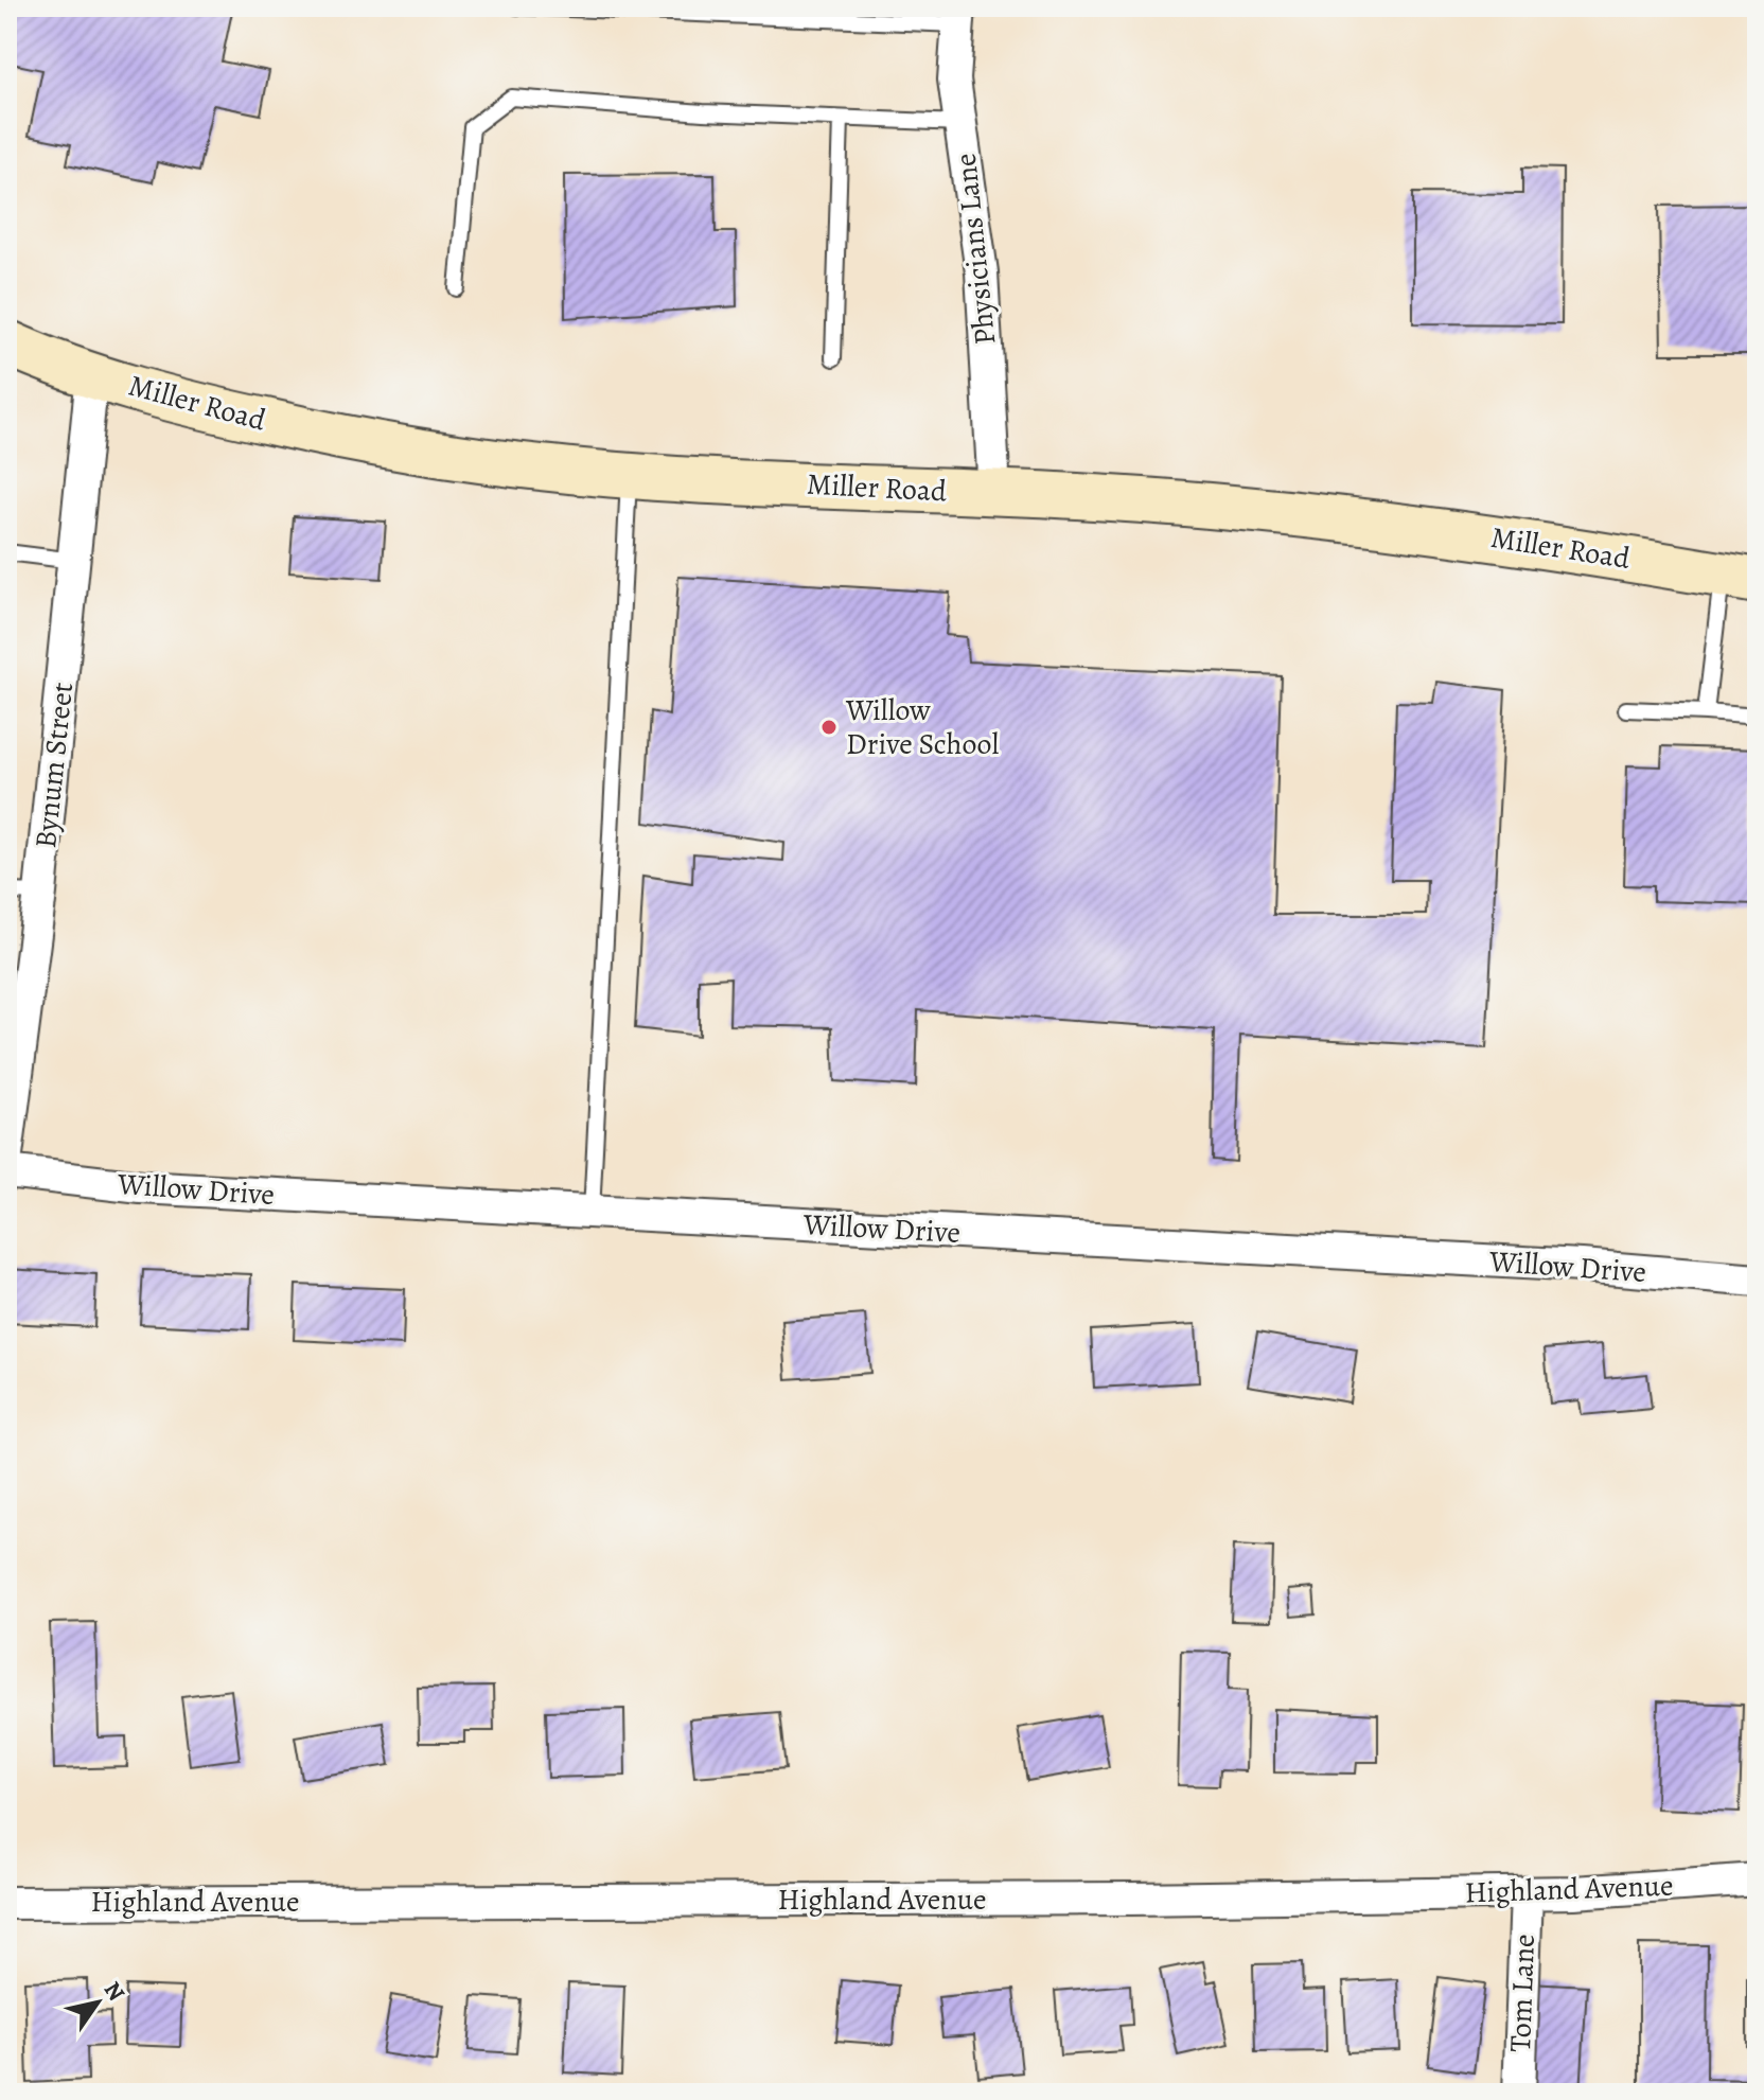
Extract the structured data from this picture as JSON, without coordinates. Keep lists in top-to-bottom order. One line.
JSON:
{"streets":{"main road":["Miller Road"],"street":["Physicians Lane","Bynum Street","Willow Drive","Highland Avenue","Tom Lane"]},"crossings":[["Physicians Lane","Miller Road"],["Miller Road","Bynum Street"],["Highland Avenue","Tom Lane"]],"places":["Willow Drive School"],"north":"top right"}
